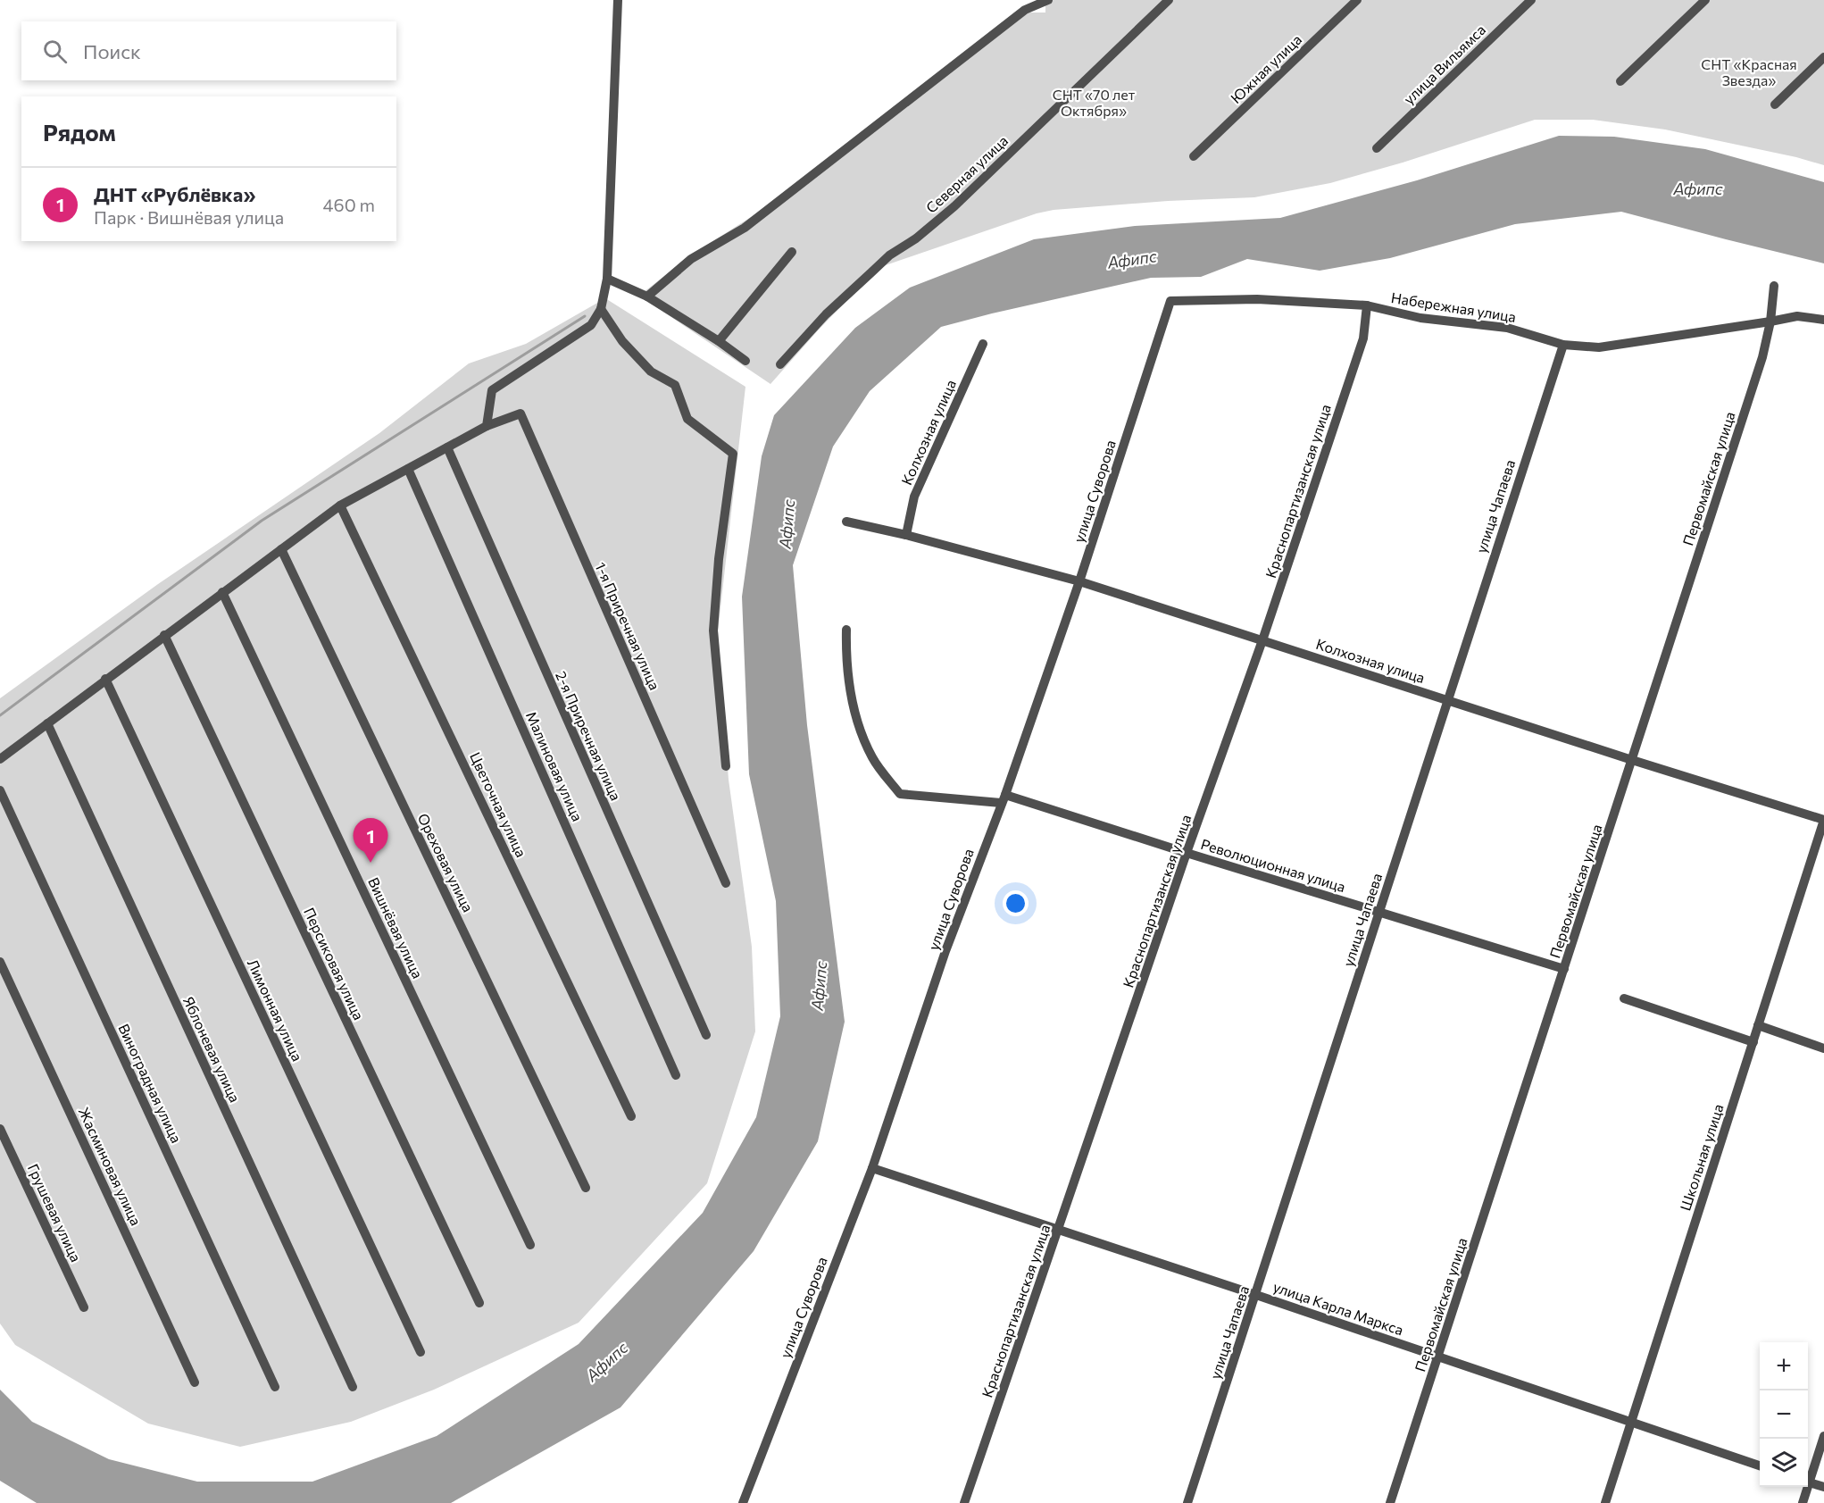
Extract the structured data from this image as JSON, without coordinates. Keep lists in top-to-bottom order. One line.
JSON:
{"streets":{"street":["улица Вильямса","Южная улица","Северная улица","Набережная улица","Колхозная улица","Первомайская улица","улица Суворова","Краснопартизанская улица","улица Чапаева","1-я Приречная улица","2-я Приречная улица","Малиновая улица","Цветочная улица","Ореховая улица","Революционная улица","Вишнёвая улица","Персиковая улица","Лимонная улица","Яблоневая улица","Виноградная улица","Школьная улица","Жасминовая улица","Грушевая улица","улица Карла Маркса"]},"crossings":[["Набережная улица","Первомайская улица"],["Набережная улица","улица Суворова"],["Набережная улица","Краснопартизанская улица"],["Набережная улица","улица Чапаева"],["Колхозная улица","Первомайская улица"],["Колхозная улица","улица Суворова"],["Колхозная улица","Краснопартизанская улица"],["Колхозная улица","улица Чапаева"],["Колхозная улица","Школьная улица"],["Первомайская улица","Революционная улица"],["Первомайская улица","улица Карла Маркса"],["улица Суворова","Революционная улица"],["улица Суворова","улица Карла Маркса"],["Краснопартизанская улица","Революционная улица"],["Краснопартизанская улица","улица Карла Маркса"],["улица Чапаева","Революционная улица"],["улица Чапаева","улица Карла Маркса"],["Школьная улица","улица Карла Маркса"]],"water":["Афипс"],"parks":["СНТ «Красная Звезда»","СНТ «70 лет Октября»"],"page":{"search":"Поиск","heading":"Рядом","list":[{"mark":"1","name":"ДНТ «Рублёвка»","note":"Парк · Вишнёвая улица","value":"460 m"}],"pins":"1","map_buttons":["+","−"]}}
